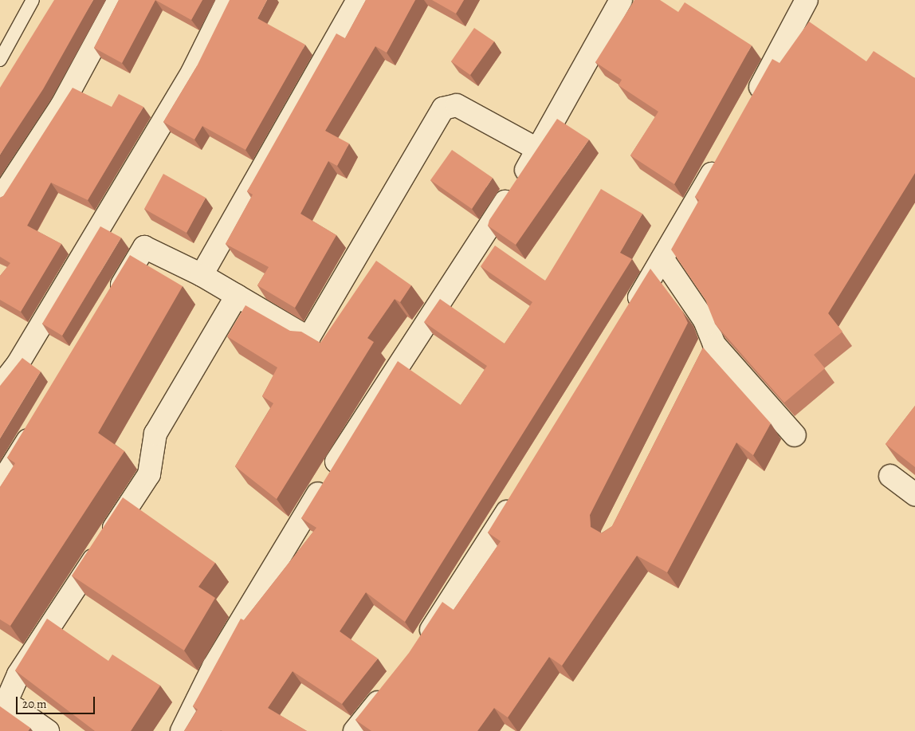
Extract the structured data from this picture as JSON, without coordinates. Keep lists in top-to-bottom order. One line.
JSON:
{"scale_bar":"20 m"}
